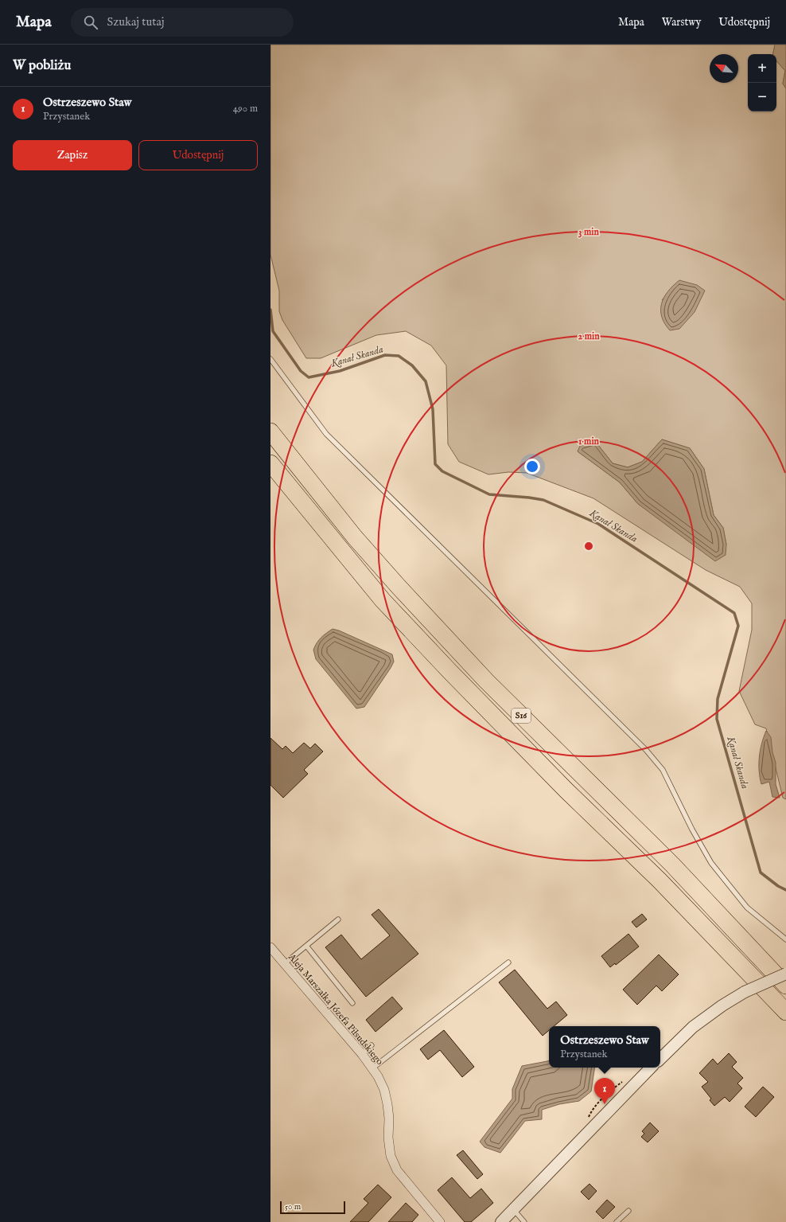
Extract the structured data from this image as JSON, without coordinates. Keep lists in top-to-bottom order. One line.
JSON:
{"streets":{"highway":["S16"],"street":["Aleja Marszałka Józefa Piłsudskiego"]},"water":["Kanał Skanda"],"scale_bar":"50 m","north":"top left","page":{"header":"Mapa","search":"Szukaj tutaj","nav":["Mapa","Warstwy","Udostępnij"],"heading":"W pobliżu","map_buttons":["+","−"],"list":[{"mark":"1","name":"Ostrzeszewo Staw","note":"Przystanek","value":"490 m"}],"buttons":["Zapisz","Udostępnij"],"popup":["Ostrzeszewo Staw","Przystanek"],"pins":"1","scale":"50 m"},"rings":["3 min","2 min","1 min"]}
